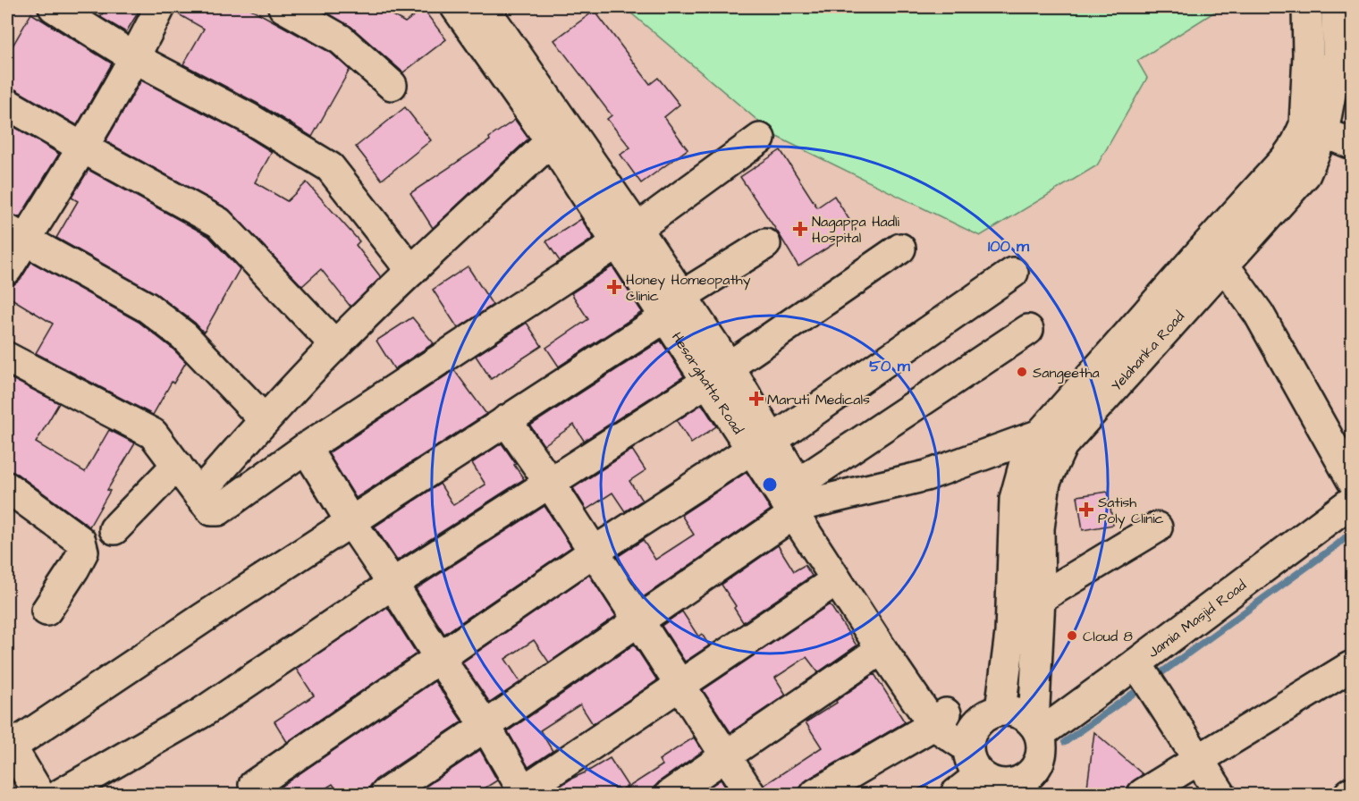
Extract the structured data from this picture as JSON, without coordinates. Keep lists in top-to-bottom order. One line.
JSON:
{"streets":{"street":["Yelahanka Road","Hesarghatta Road","Jamia Masjid Road"]},"crossings":[["Yelahanka Road","Hesarghatta Road"],["Yelahanka Road","Jamia Masjid Road"],["Hesarghatta Road","Jamia Masjid Road"]],"places":{"health":["Nagappa Hadli Hospital","Honey Homeopathy Clinic","Maruti Medicals","Satish Poly Clinic"],"other":["Sangeetha","Cloud 8"]},"rings":["100 m","50 m"]}
